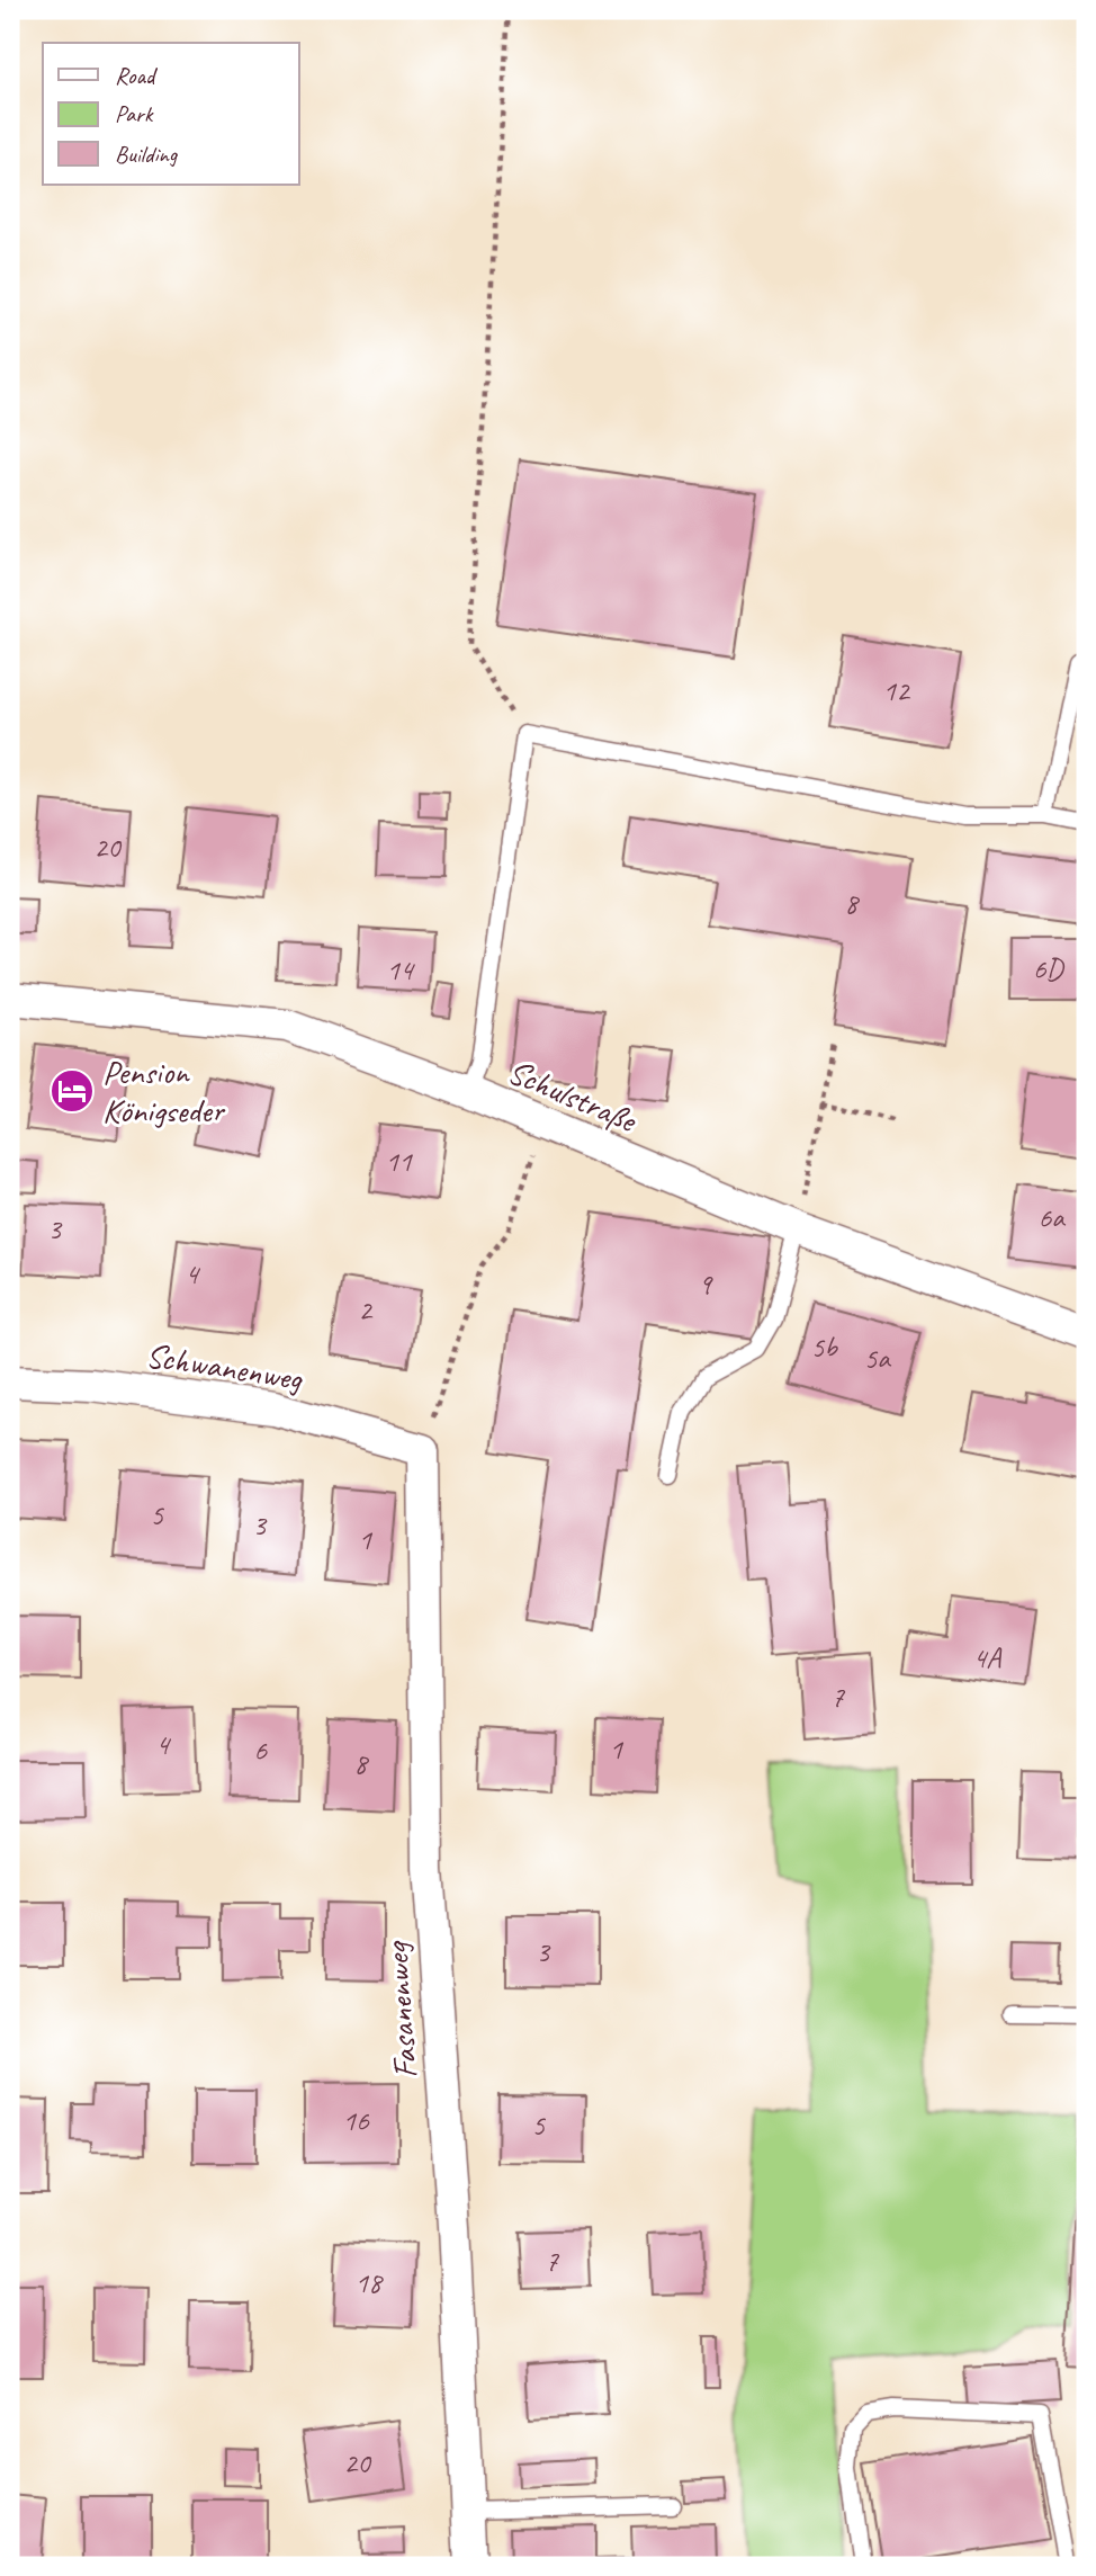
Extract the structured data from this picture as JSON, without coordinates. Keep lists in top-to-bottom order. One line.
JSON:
{"streets":{"street":["Schulstraße","Schwanenweg","Fasanenweg"]},"crossings":[["Schwanenweg","Fasanenweg"]],"places":{"hotel":["Pension Königseder"]},"house_numbers":["12","20","8","6D","14","11","6a","3","4","9","2","5b","5a","5","3","1","4A","7","4","1","6","8","3","16","5","7","18","20"],"legend":["Road","Park","Building"]}
